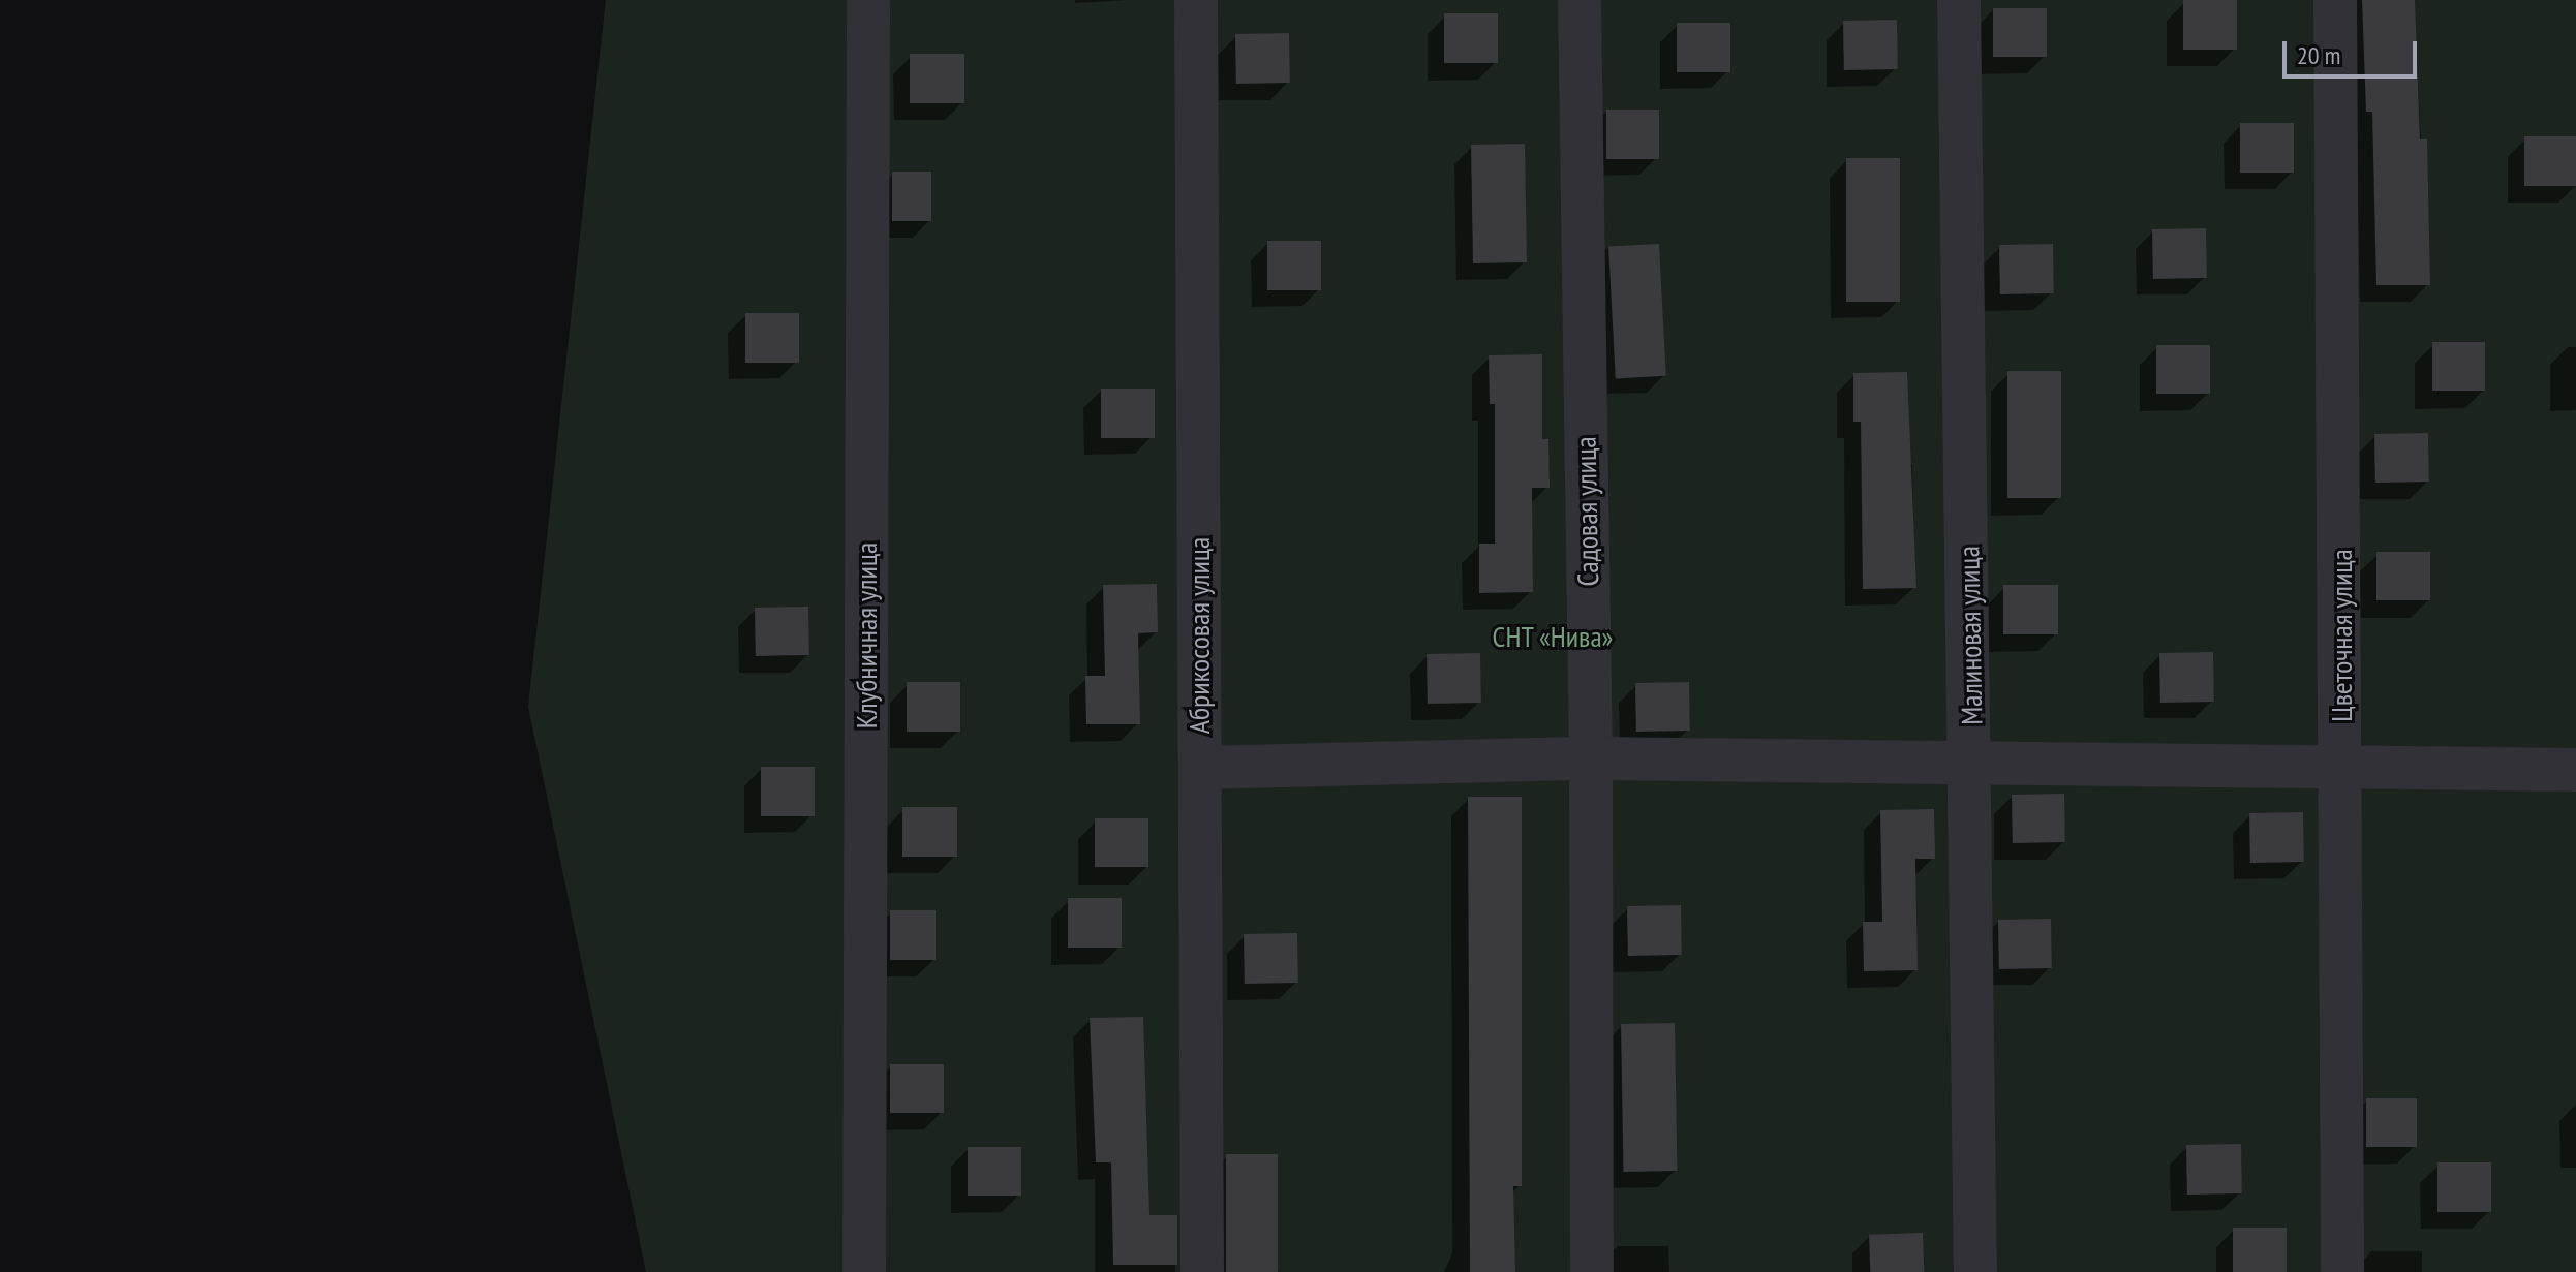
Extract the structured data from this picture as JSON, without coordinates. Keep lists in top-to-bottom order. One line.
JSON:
{"streets":{"street":["Садовая улица","Клубничная улица","Абрикосовая улица","Малиновая улица","Цветочная улица"]},"parks":["СНТ «Нива»"],"scale_bar":"20 m"}
